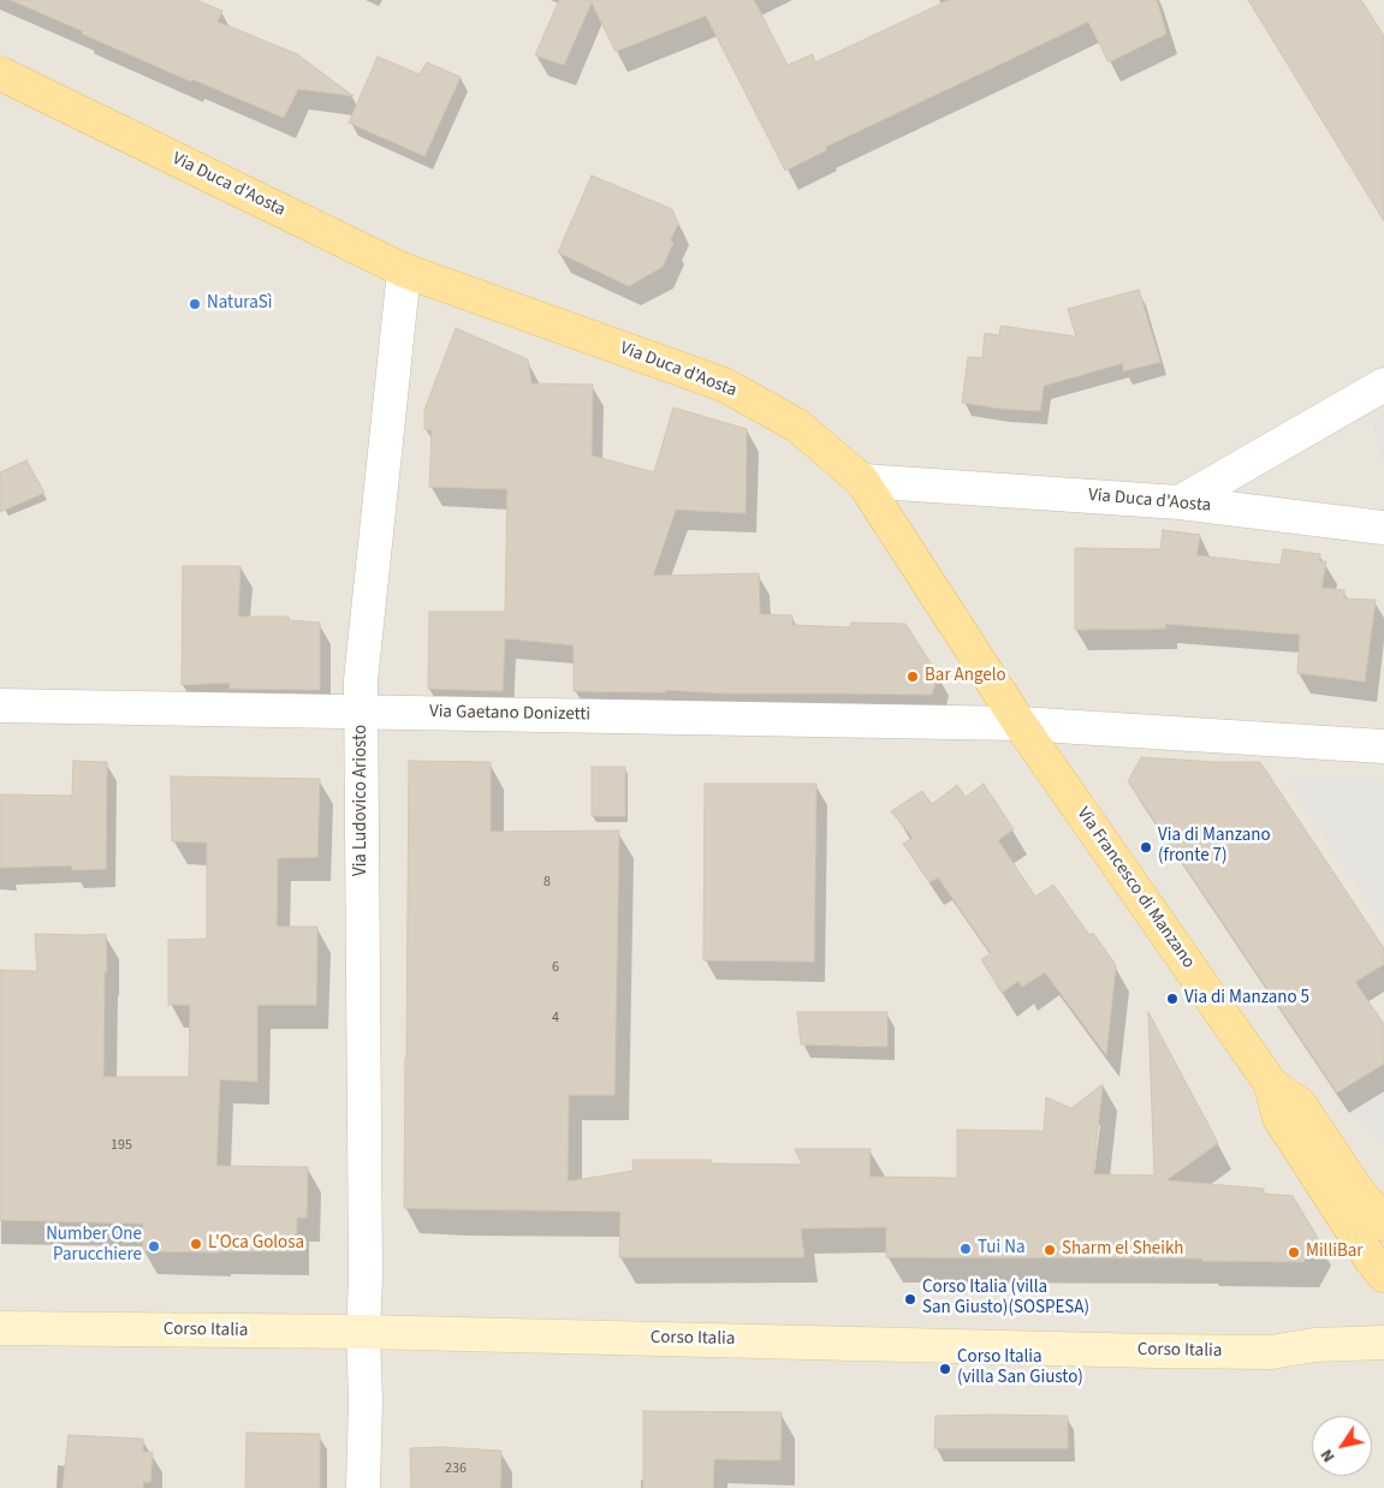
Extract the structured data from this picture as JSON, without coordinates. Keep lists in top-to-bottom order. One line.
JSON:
{"streets":{"main road":["Via Duca d'Aosta","Via Francesco di Manzano","Corso Italia"],"street":["Via Gaetano Donizetti","Via Ludovico Ariosto"]},"crossings":[["Via Duca d'Aosta","Via Ludovico Ariosto"],["Via Duca d'Aosta","Via Francesco di Manzano"],["Via Gaetano Donizetti","Via Ludovico Ariosto"],["Via Gaetano Donizetti","Via Francesco di Manzano"],["Via Ludovico Ariosto","Corso Italia"]],"places":["NaturaSì","Bar Angelo","Via di Manzano (fronte 7)","Via di Manzano 5","L'Oca Golosa","Number One Parucchiere","Tui Na","Sharm el Sheikh","MilliBar","Corso Italia (villa San Giusto)(SOSPESA)","Corso Italia (villa San Giusto)"],"house_numbers":["8","6","4","195","236"],"north":"bottom left"}
